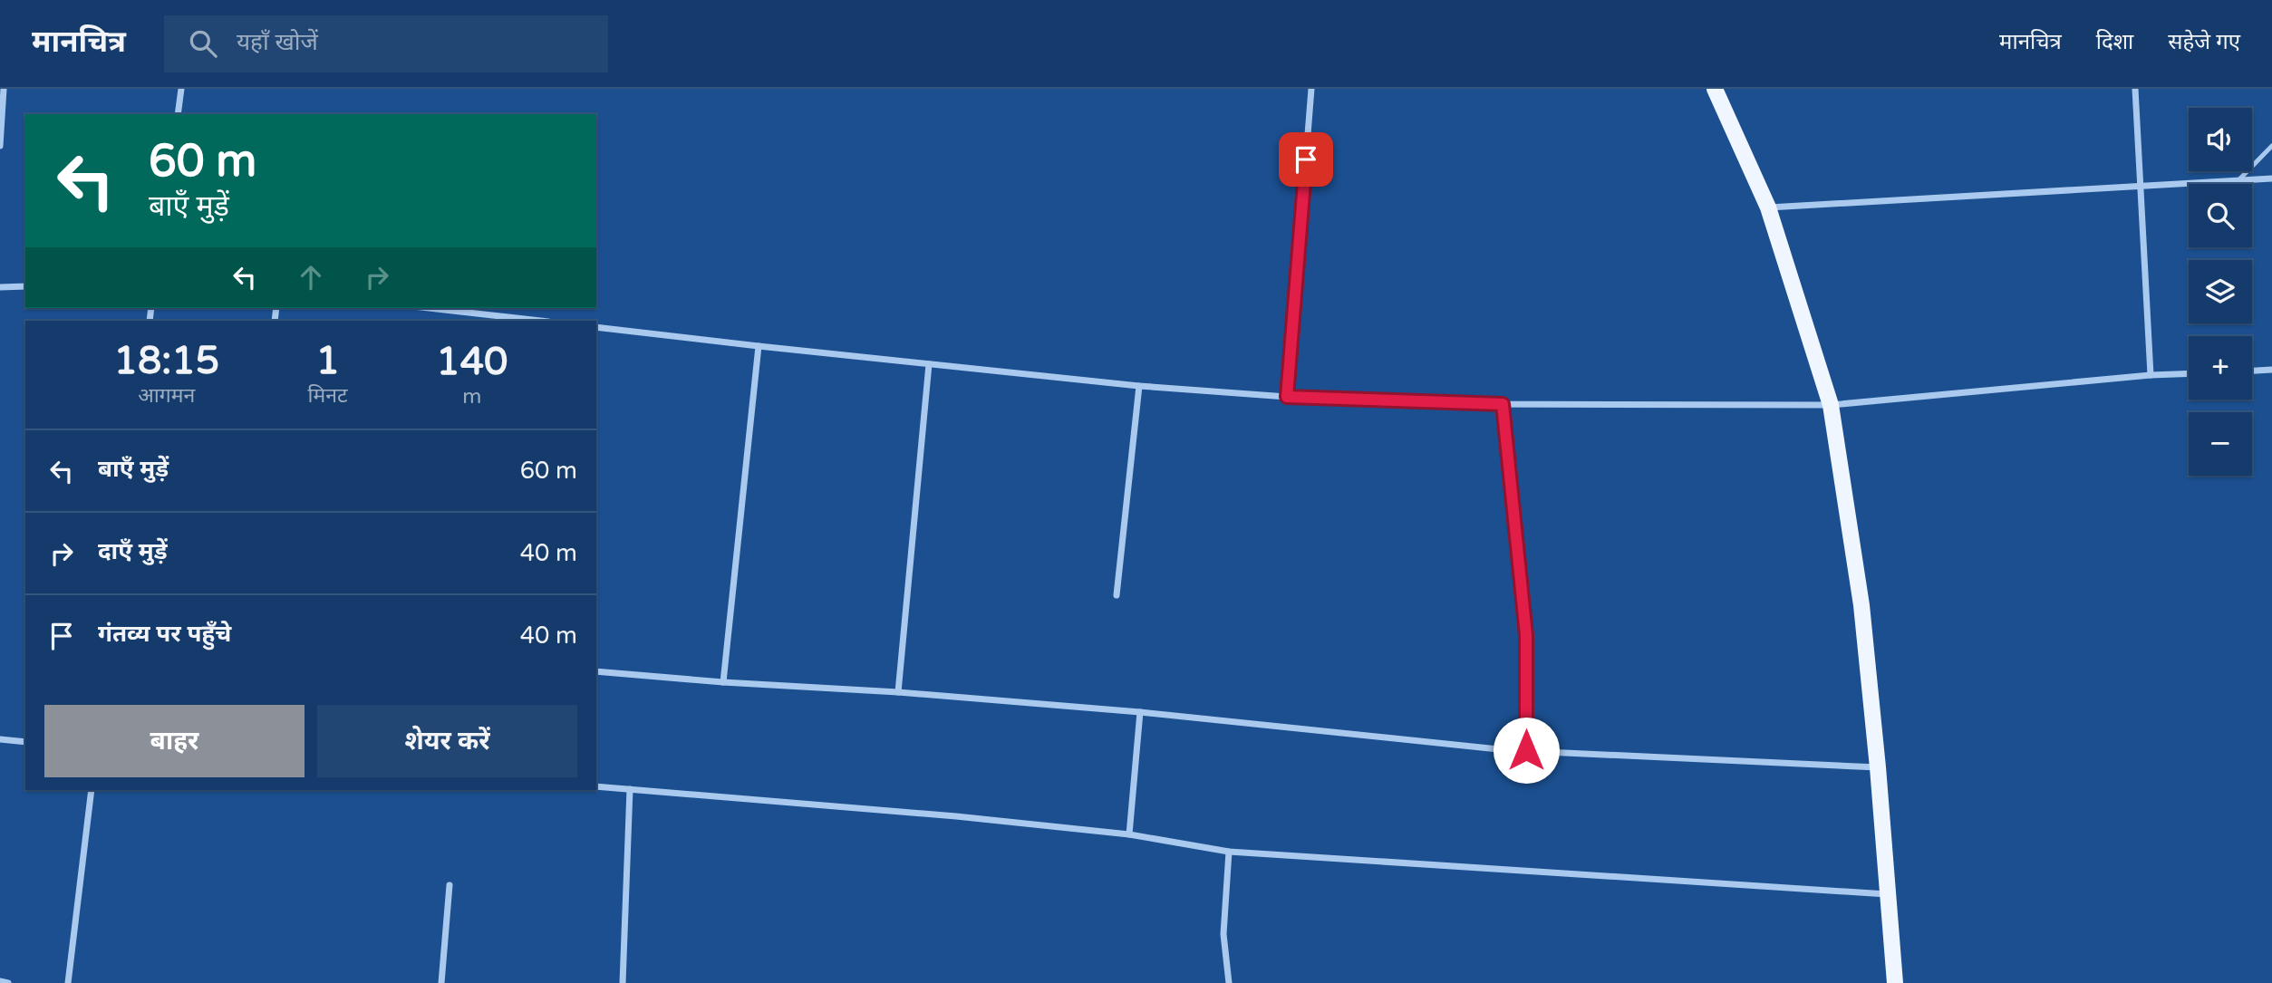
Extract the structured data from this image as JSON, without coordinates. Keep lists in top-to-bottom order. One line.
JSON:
{"page":{"header":"मानचित्र","search":"यहाँ खोजें","nav":["मानचित्र","दिशा","सहेजे गए"],"map_buttons":["+","−"],"turn":["60 m","बाएँ मुड़ें"],"eta":["18:15","आगमन","1","मिनट","140","m"],"list":[{"name":"बाएँ मुड़ें","value":"60 m"},{"name":"दाएँ मुड़ें","value":"40 m"},{"name":"गंतव्य पर पहुँचे","value":"40 m"}],"buttons":["बाहर","शेयर करें"]}}
